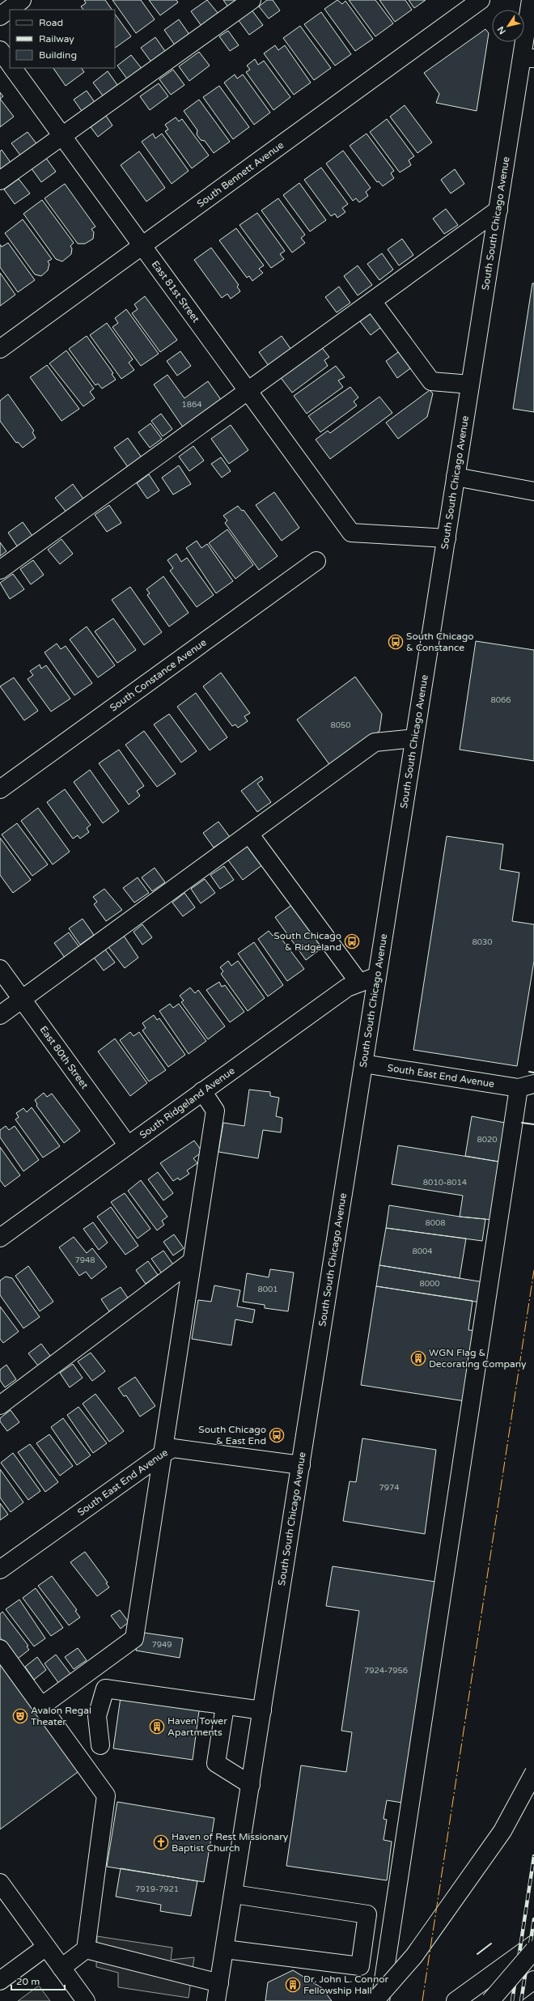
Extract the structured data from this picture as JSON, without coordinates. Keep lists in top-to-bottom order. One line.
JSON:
{"streets":{"main road":["South Bennett Avenue","South South Chicago Avenue","East 81st Street","South Constance Avenue","East 80th Street","South East End Avenue","South Ridgeland Avenue"]},"crossings":[["South Bennett Avenue","East 81st Street"],["South South Chicago Avenue","East 81st Street"],["South South Chicago Avenue","South East End Avenue"],["South South Chicago Avenue","South Ridgeland Avenue"],["East 80th Street","South Ridgeland Avenue"]],"places":{"bus stop":["South Chicago & Constance","South Chicago & Ridgeland","South Chicago & East End"],"building":["WGN Flag & Decorating Company","Haven Tower Apartments","Dr. John L. Connor Fellowship Hall"],"theatre":["Avalon Regal Theater"],"church":["Haven of Rest Missionary Baptist Church"]},"house_numbers":["1864","8066","8050","8030","8020","8010-8014","8008","8004","7948","8000","8001","7974","7949","7924-7956","7919-7921"],"legend":["Road","Railway","Building"],"scale_bar":"20 m","north":"bottom left"}
